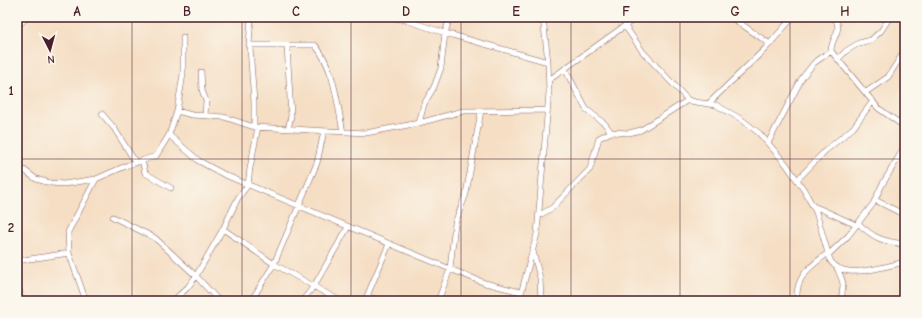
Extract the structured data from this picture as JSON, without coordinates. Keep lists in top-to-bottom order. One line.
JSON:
{"north":"bottom","grid":{"columns":["A","B","C","D","E","F","G","H"],"rows":["1","2"]}}
